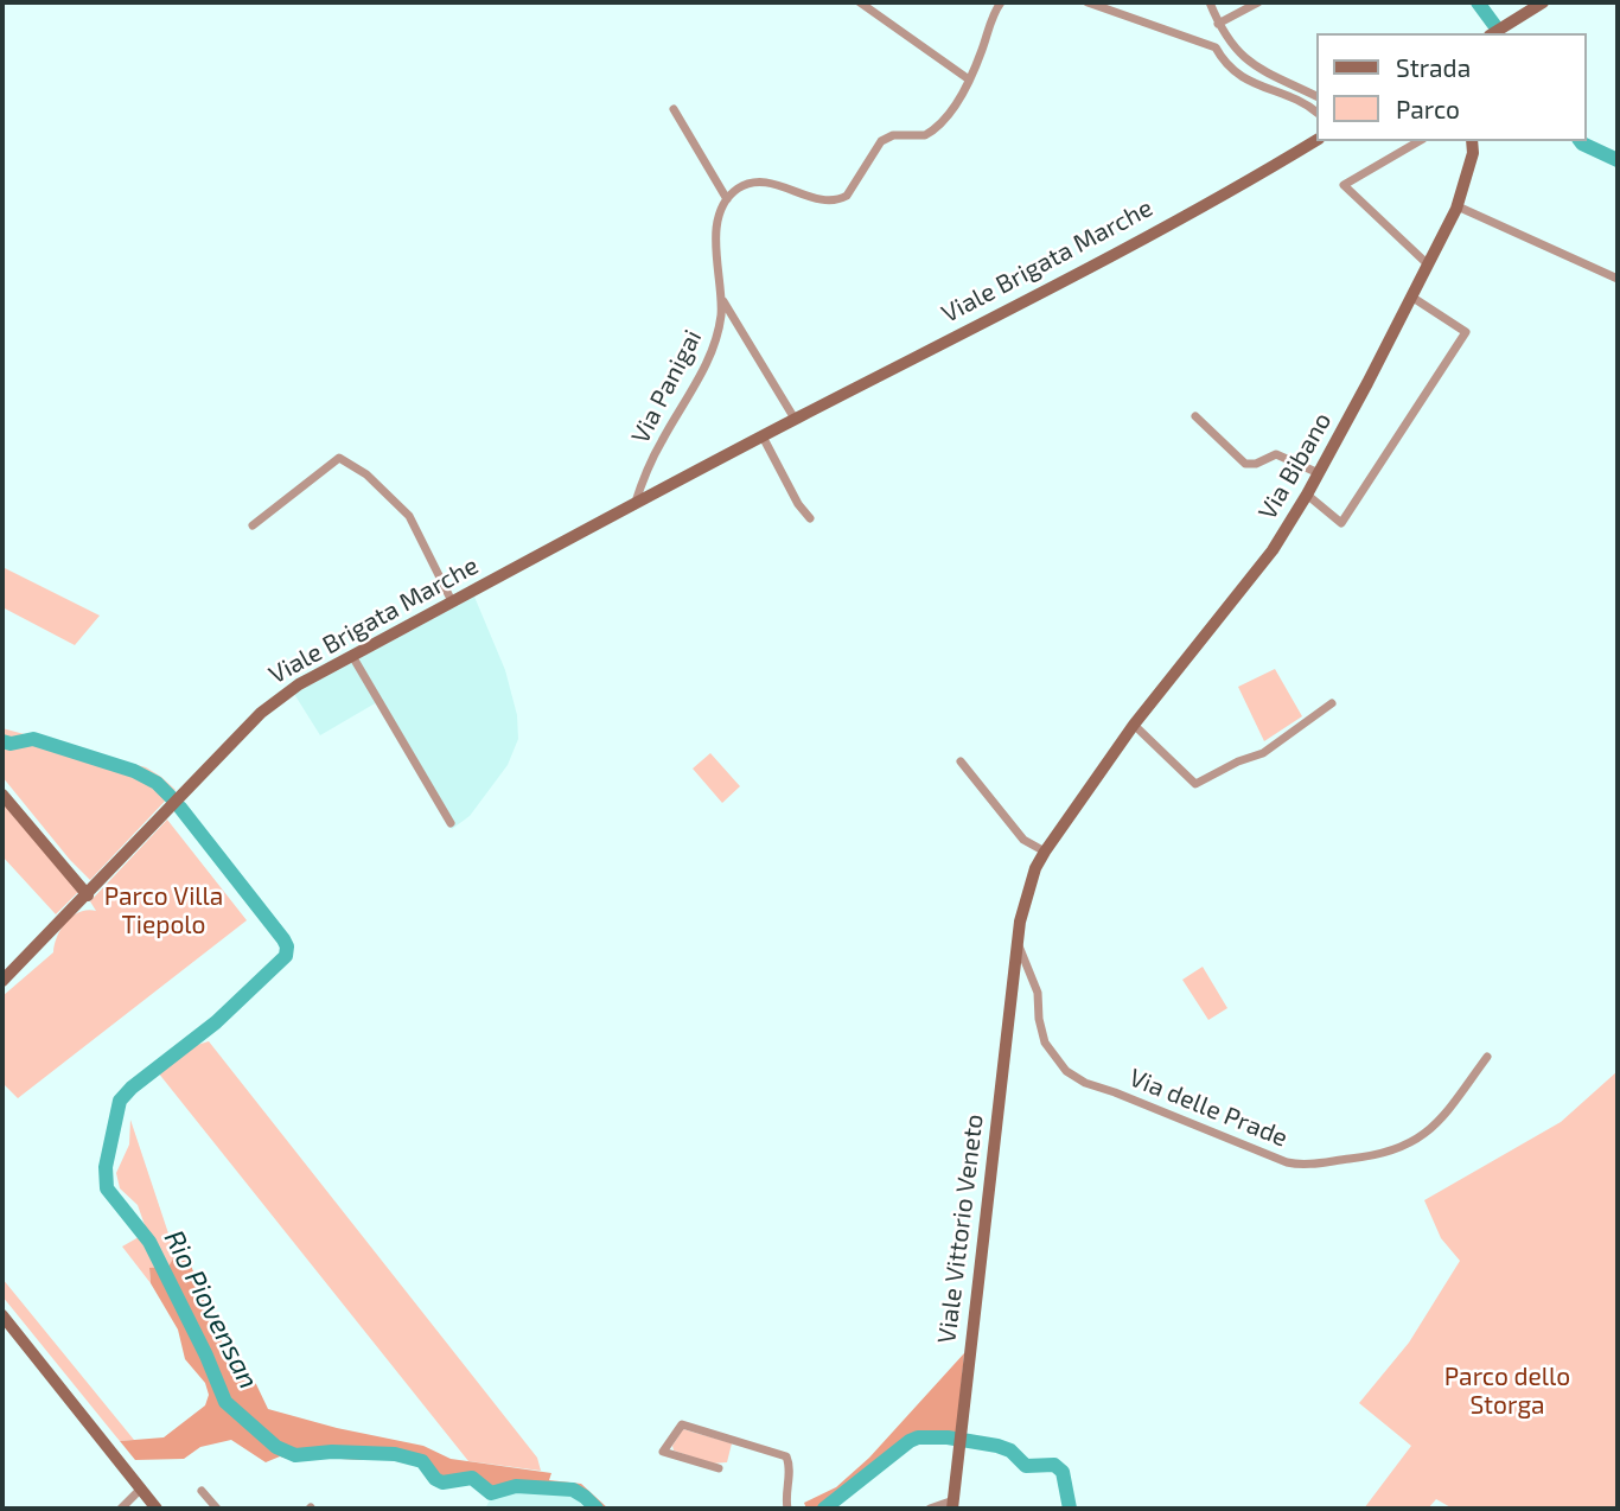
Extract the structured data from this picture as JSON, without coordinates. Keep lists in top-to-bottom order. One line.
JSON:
{"streets":{"street":["Viale Brigata Marche","Via Panigai","Via Bibano","Via delle Prade","Viale Vittorio Veneto"]},"crossings":[["Viale Brigata Marche","Via Panigai"],["Via Bibano","Via delle Prade"],["Via Bibano","Viale Vittorio Veneto"]],"water":["Rio Piovensan"],"parks":["Parco Villa Tiepolo","Parco dello Storga"],"legend":["Strada","Parco"]}
